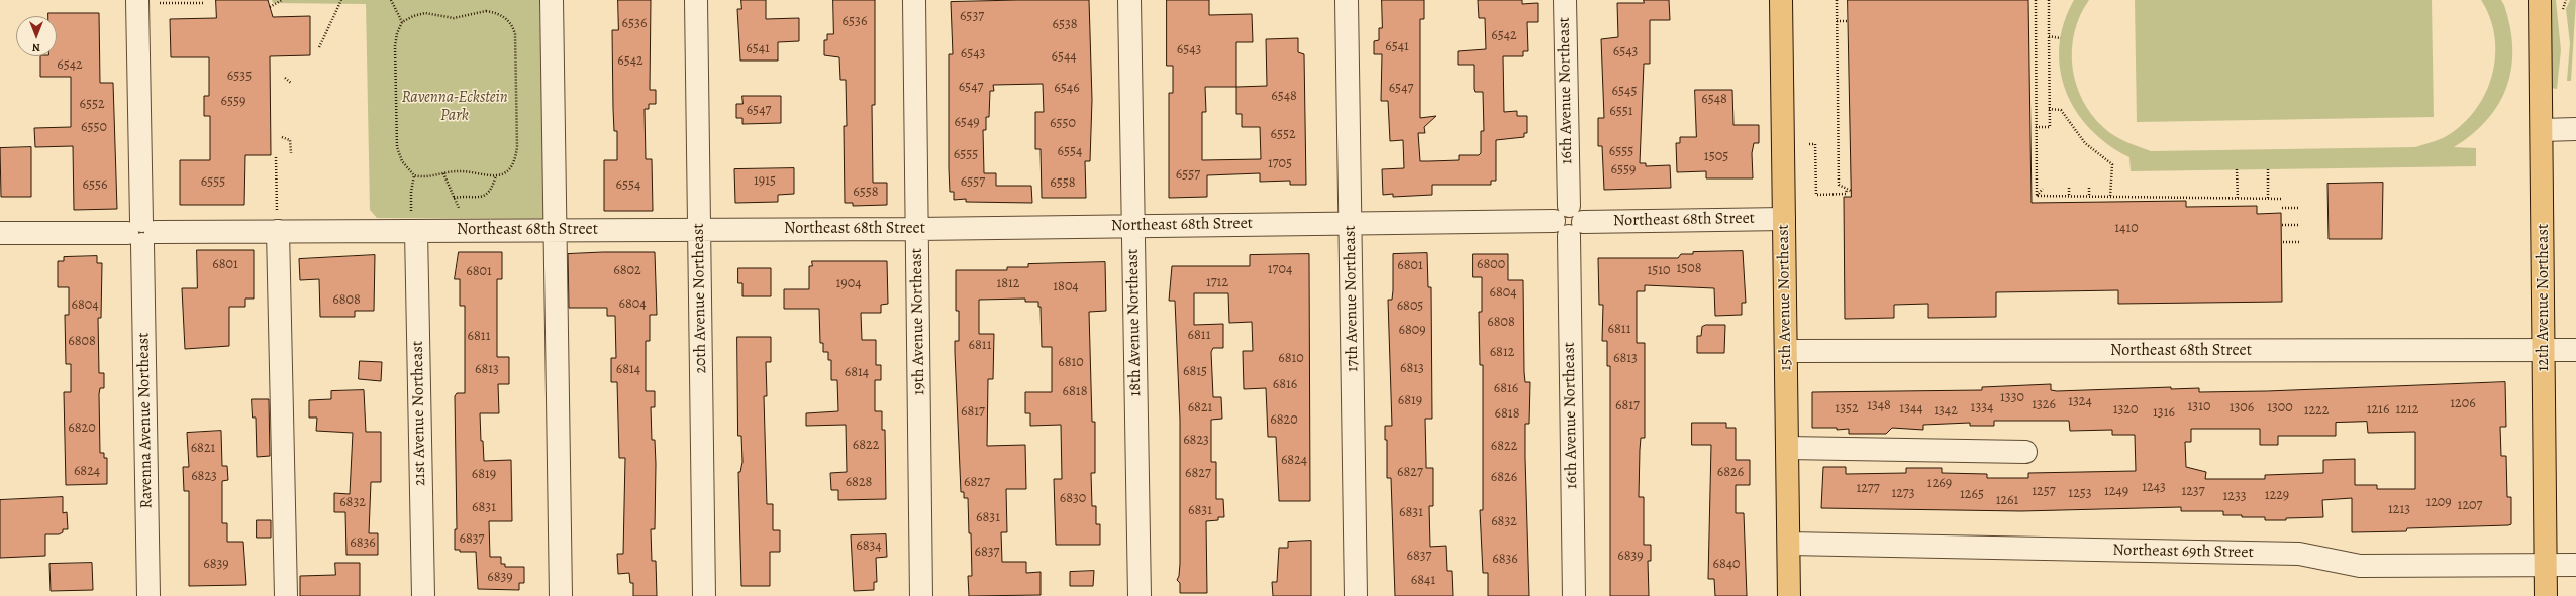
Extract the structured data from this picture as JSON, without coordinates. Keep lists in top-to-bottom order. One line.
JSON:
{"streets":{"main road":["15th Avenue Northeast","12th Avenue Northeast"],"street":["16th Avenue Northeast","Northeast 68th Street","20th Avenue Northeast","17th Avenue Northeast","19th Avenue Northeast","18th Avenue Northeast","21st Avenue Northeast","Ravenna Avenue Northeast","Northeast 69th Street"]},"crossings":[["16th Avenue Northeast","Northeast 68th Street"],["Northeast 68th Street","15th Avenue Northeast"],["Northeast 68th Street","12th Avenue Northeast"],["Northeast 68th Street","20th Avenue Northeast"],["Northeast 68th Street","17th Avenue Northeast"],["Northeast 68th Street","19th Avenue Northeast"],["Northeast 68th Street","18th Avenue Northeast"],["Northeast 68th Street","21st Avenue Northeast"],["Northeast 68th Street","Ravenna Avenue Northeast"],["15th Avenue Northeast","Northeast 69th Street"],["12th Avenue Northeast","Northeast 69th Street"]],"parks":["Ravenna-Eckstein Park"],"house_numbers":["6537","6536","6536","6538","6542","6541","6541","6543","6543","6543","6544","6542","6542","6535","6547","6546","6547","6545","6548","6548","6559","6552","6547","6551","6549","6550","6550","6552","6554","6555","6555","1505","1705","6559","6557","1915","6555","6557","6558","6556","6554","6558","1410","6801","6800","6801","1508","1704","6802","1510","6801","1712","1904","1812","1804","6804","6808","6804","6804","6805","6808","6811","6809","6811","6811","6808","6811","6812","6810","6813","6810","6813","6813","6814","6815","6814","6816","6816","6818","1330","6819","1324","1206","1326","6817","1348","1310","6821","1334","1306","1300","1352","1344","1320","1216","1212","1342","1222","6817","1316","6818","6820","6820","6823","6822","6822","6821","6824","6824","6827","6826","6827","6819","6823","6826","6828","6827","1269","1243","1277","1257","1249","1237","1273","1253","1265","1229","1233","6830","1261","6832","1209","1207","6831","1213","6831","6831","6831","6832","6837","6836","6834","6837","6837","6839","6836","6839","6840","6839","6841"],"north":"bottom"}
